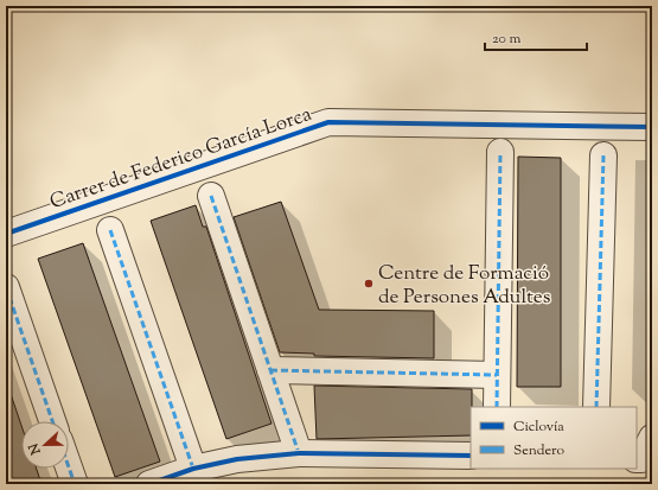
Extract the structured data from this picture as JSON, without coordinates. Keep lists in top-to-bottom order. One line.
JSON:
{"streets":{"street":["Carrer de Federico García Lorca"]},"places":["Centre de Formació de Persones Adultes"],"legend":["Ciclovía","Sendero"],"scale_bar":"20 m","north":"left"}
